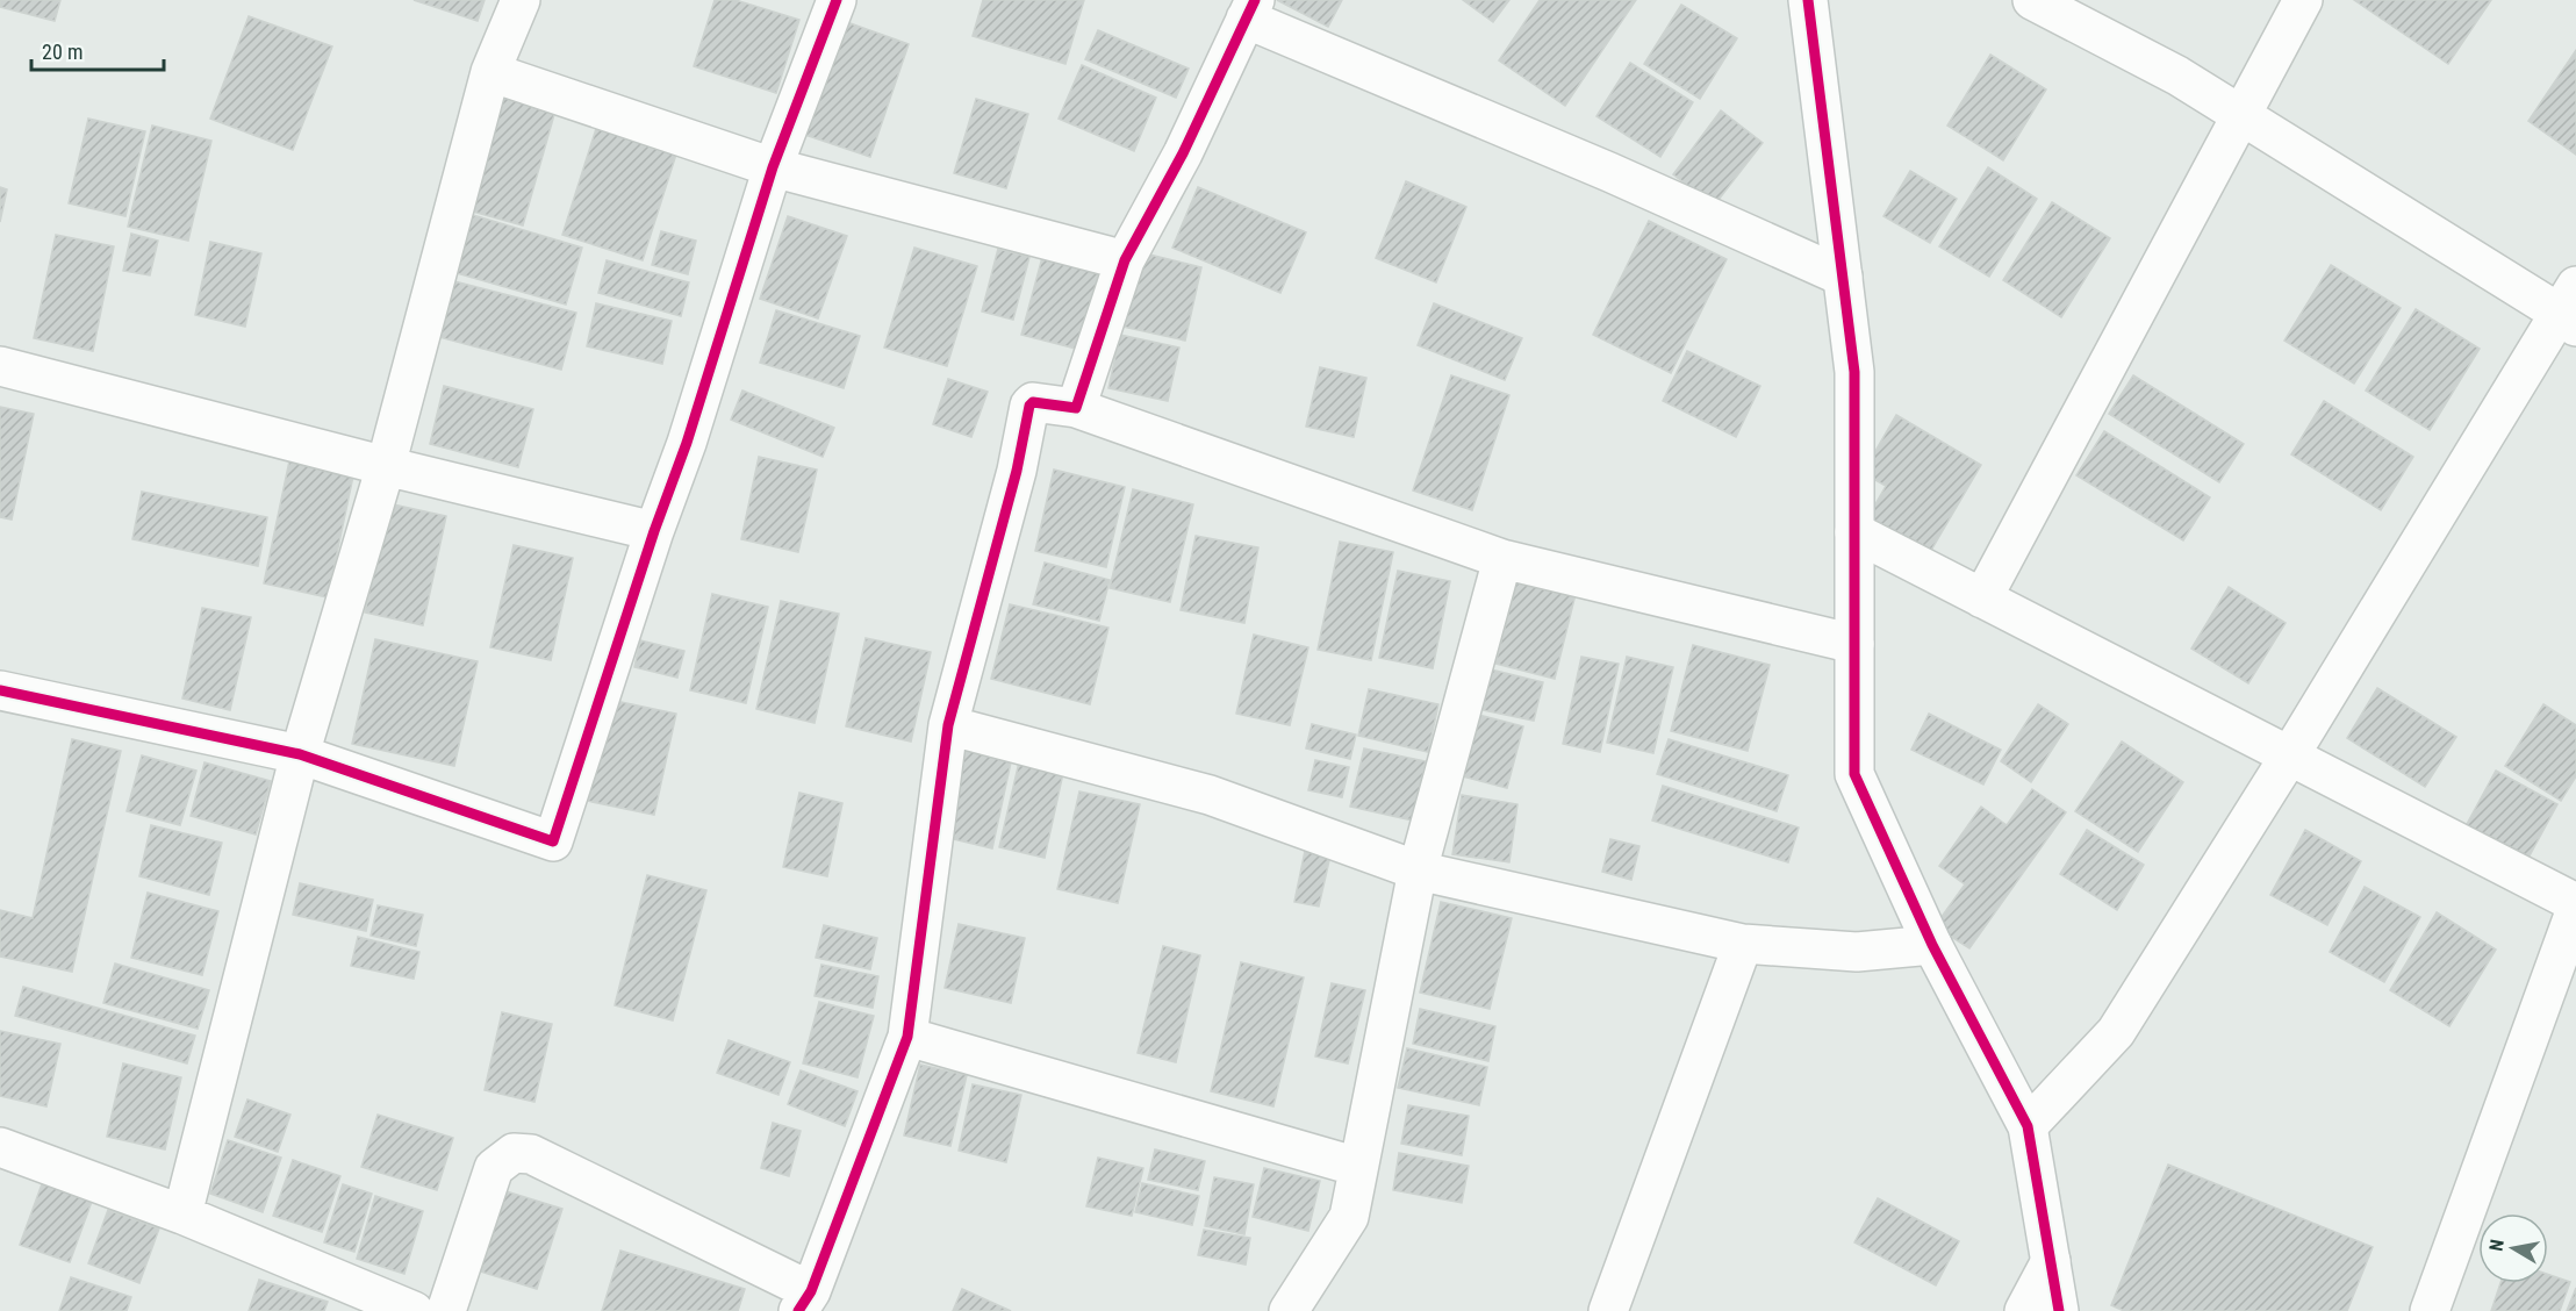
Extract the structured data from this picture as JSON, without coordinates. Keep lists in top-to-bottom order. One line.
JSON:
{"scale_bar":"20 m","north":"left"}
